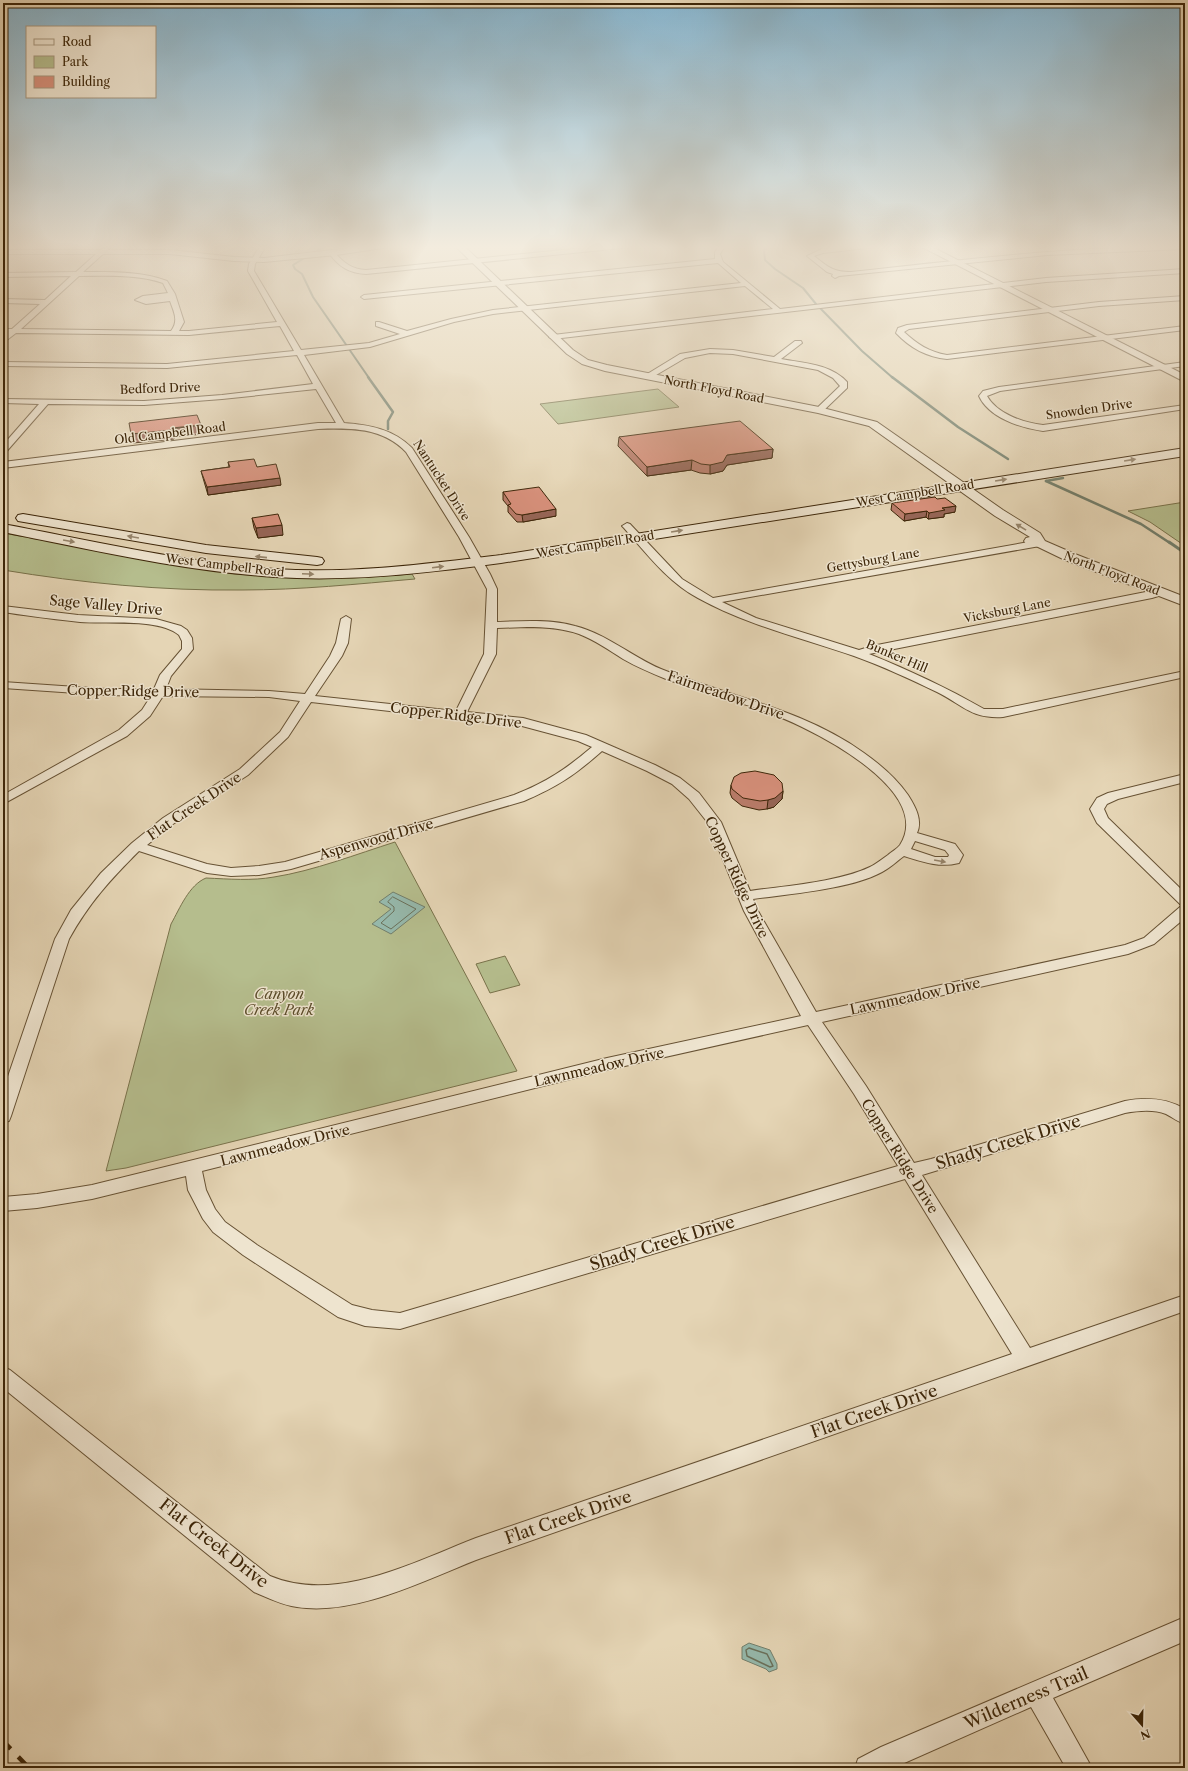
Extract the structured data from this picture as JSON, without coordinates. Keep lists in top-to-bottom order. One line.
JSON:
{"streets":{"main road":["West Campbell Road"],"street":["Bedford Drive","North Floyd Road","Snowden Drive","Old Campbell Road","Nantucket Drive","Gettysburg Lane","Sage Valley Drive","Vicksburg Lane","Bunker Hill","Copper Ridge Drive","Fairmeadow Drive","Flat Creek Drive","Aspenwood Drive","Lawnmeadow Drive","Shady Creek Drive","Wilderness Trail"]},"crossings":[["North Floyd Road","West Campbell Road"],["North Floyd Road","Gettysburg Lane"],["North Floyd Road","Vicksburg Lane"],["Old Campbell Road","Nantucket Drive"],["Nantucket Drive","West Campbell Road"],["Nantucket Drive","Copper Ridge Drive"],["Nantucket Drive","Fairmeadow Drive"],["West Campbell Road","Bunker Hill"],["Gettysburg Lane","Bunker Hill"],["Sage Valley Drive","Copper Ridge Drive"],["Vicksburg Lane","Bunker Hill"],["Copper Ridge Drive","Fairmeadow Drive"],["Copper Ridge Drive","Flat Creek Drive"],["Copper Ridge Drive","Aspenwood Drive"],["Copper Ridge Drive","Lawnmeadow Drive"],["Copper Ridge Drive","Shady Creek Drive"],["Flat Creek Drive","Aspenwood Drive"],["Lawnmeadow Drive","Shady Creek Drive"]],"parks":["Canyon Creek Park"],"legend":["Road","Park","Building"],"north":"bottom"}
